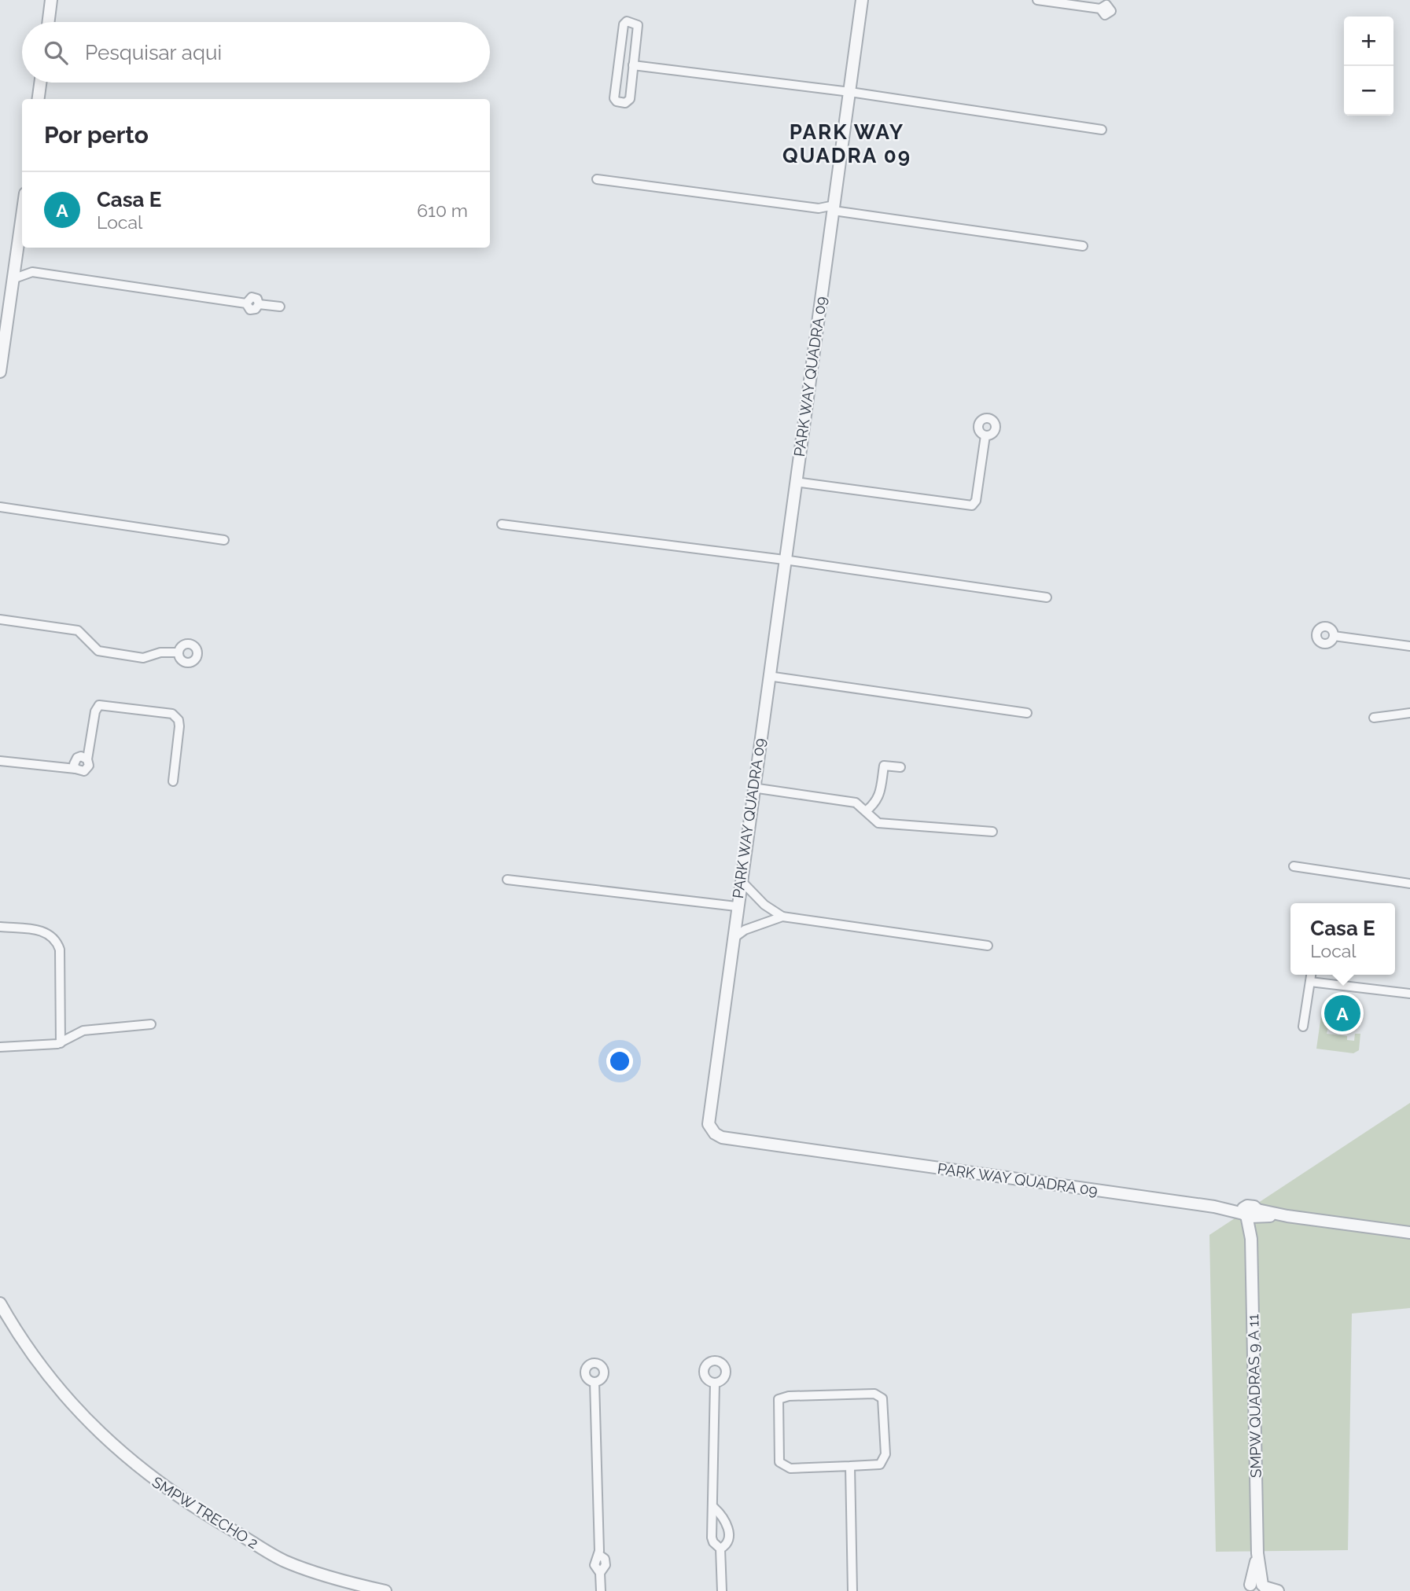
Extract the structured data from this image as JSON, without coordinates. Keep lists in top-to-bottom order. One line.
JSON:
{"streets":{"street":["PARK WAY QUADRA 09","SMPW QUADRAS 9 A 11","SMPW TRECHO 2"]},"crossings":[["PARK WAY QUADRA 09","SMPW QUADRAS 9 A 11"]],"districts":["PARK WAY QUADRA 09"],"page":{"map_buttons":["+","−"],"search":"Pesquisar aqui","heading":"Por perto","list":[{"mark":"A","name":"Casa E","note":"Local","value":"610 m"}],"popup":["Casa E","Local"],"pins":"A"}}
